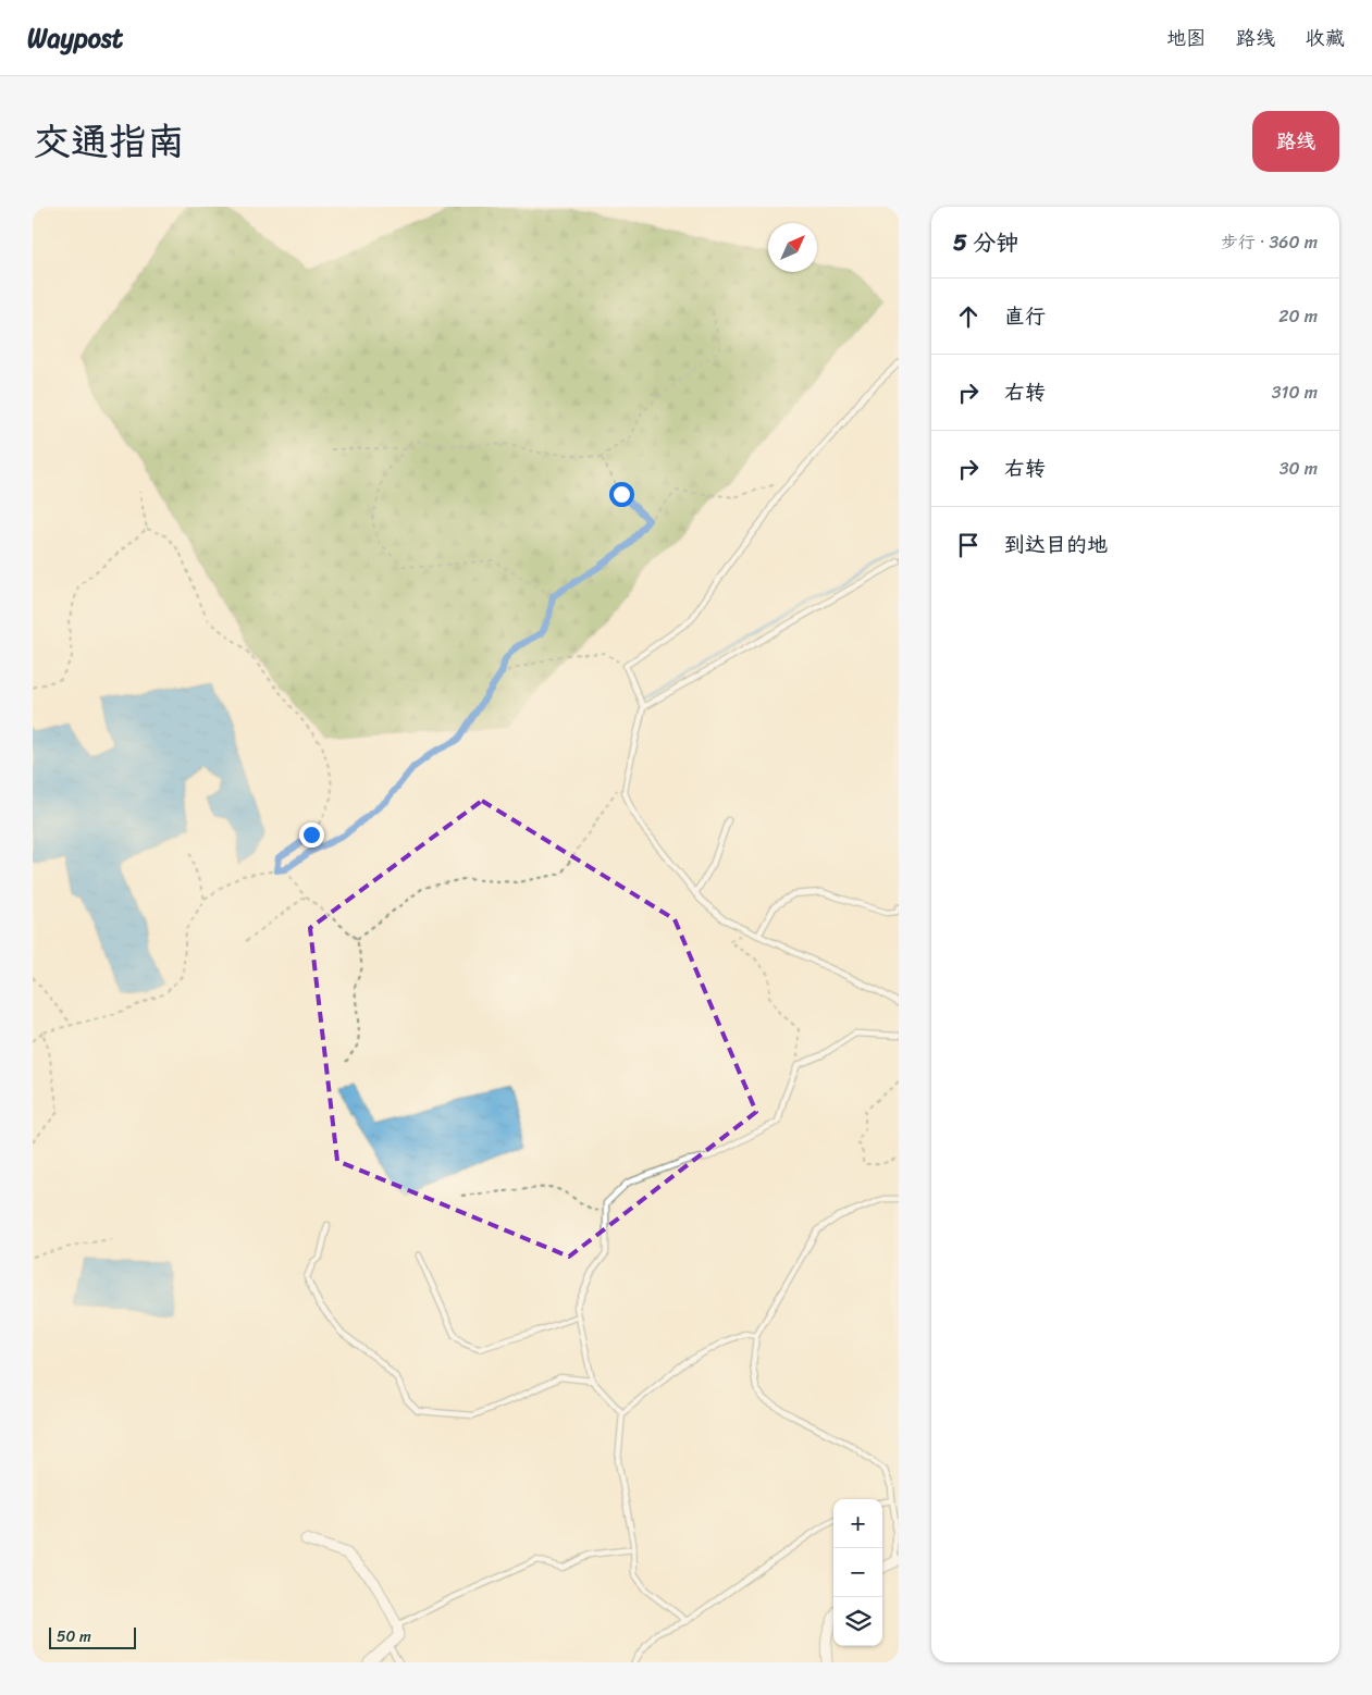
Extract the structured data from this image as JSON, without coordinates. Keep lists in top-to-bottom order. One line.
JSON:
{"scale_bar":"50 m","north":"top right","page":{"header":"Waypost","nav":["地图","路线","收藏"],"title":"交通指南","buttons":"路线","heading":["5 分钟","步行 · 360 m"],"list":[["直行","20 m"],["右转","310 m"],["右转","30 m"],"到达目的地"],"map_buttons":["+","−"],"scale":"50 m"}}
